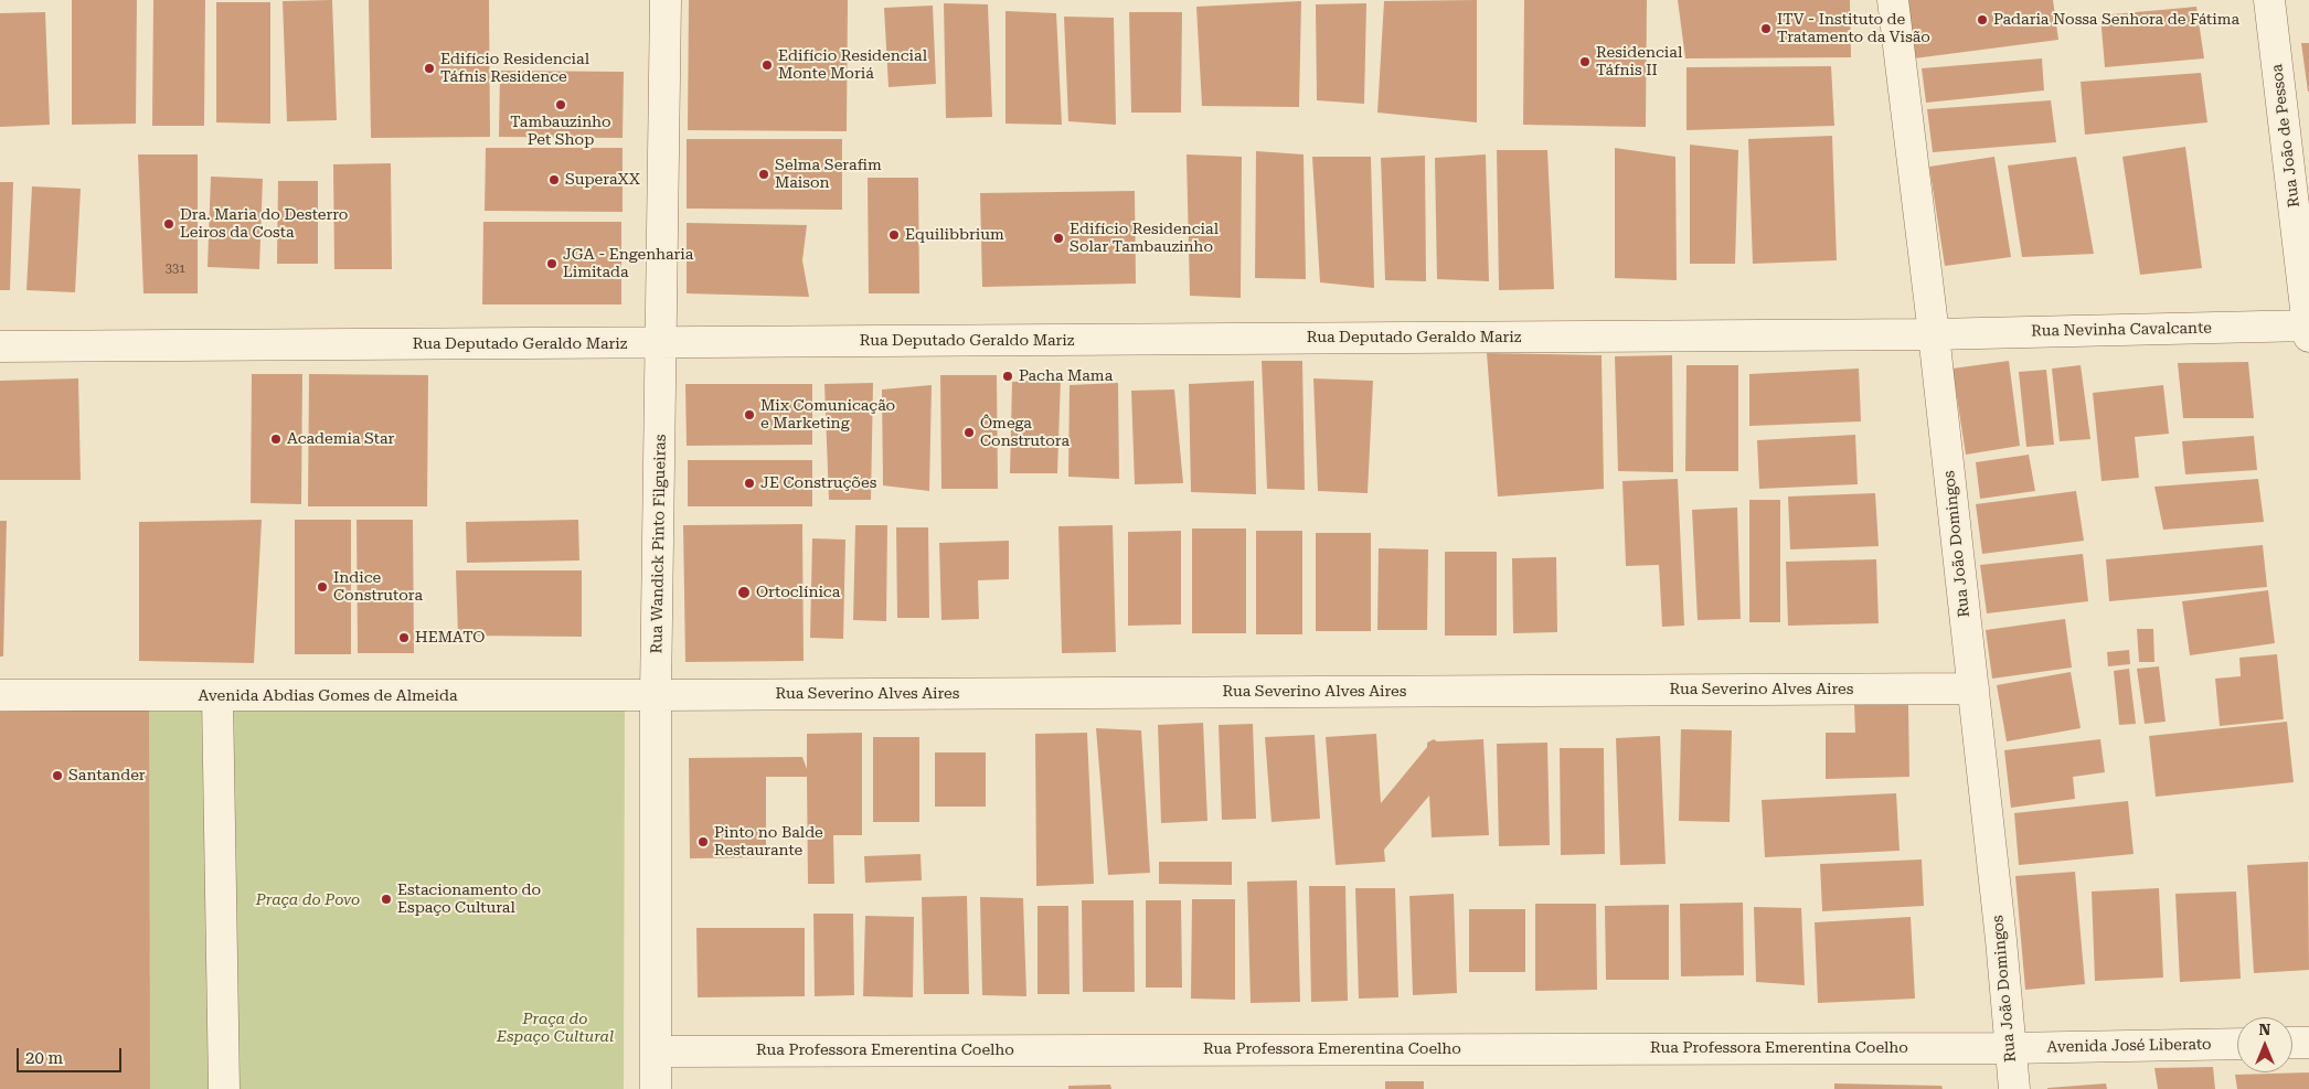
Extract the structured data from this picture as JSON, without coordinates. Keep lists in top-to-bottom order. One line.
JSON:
{"streets":{"street":["Rua João de Pessoa","Rua Nevinha Cavalcante","Rua Deputado Geraldo Mariz","Rua Wandick Pinto Filgueiras","Rua João Domingos","Rua Severino Alves Aires","Avenida Abdias Gomes de Almeida","Avenida José Liberato","Rua Professora Emerentina Coelho"]},"crossings":[["Rua João de Pessoa","Rua Nevinha Cavalcante"],["Rua Nevinha Cavalcante","Rua Deputado Geraldo Mariz"],["Rua Nevinha Cavalcante","Rua João Domingos"],["Rua Deputado Geraldo Mariz","Rua Wandick Pinto Filgueiras"],["Rua Deputado Geraldo Mariz","Rua João Domingos"],["Rua Wandick Pinto Filgueiras","Rua Severino Alves Aires"],["Rua Wandick Pinto Filgueiras","Avenida Abdias Gomes de Almeida"],["Rua Wandick Pinto Filgueiras","Rua Professora Emerentina Coelho"],["Rua João Domingos","Rua Severino Alves Aires"],["Rua João Domingos","Avenida José Liberato"],["Rua João Domingos","Rua Professora Emerentina Coelho"],["Rua Severino Alves Aires","Avenida Abdias Gomes de Almeida"],["Avenida José Liberato","Rua Professora Emerentina Coelho"]],"parks":["Praça do Povo","Praça do Espaço Cultural"],"places":["Padaria Nossa Senhora de Fátima","ITV - Instituto de Tratamento da Visão","Residencial Táfnis II","Edifício Residencial Monte Moriá","Edifício Residencial Táfnis Residence","Tambauzinho Pet Shop","Selma Serafim Maison","SuperaXX","Dra. Maria do Desterro Leiros da Costa","Equilibbrium","Edifício Residencial Solar Tambauzinho","JGA - Engenharia Limitada","Pacha Mama","Mix Comunicação e Marketing","Ômega Construtora","Academia Star","JE Construções","Indice Construtora","Ortoclínica","HEMATO","Santander","Pinto no Balde Restaurante","Estacionamento do Espaço Cultural"],"house_numbers":["331"],"scale_bar":"20 m","north":"top"}
